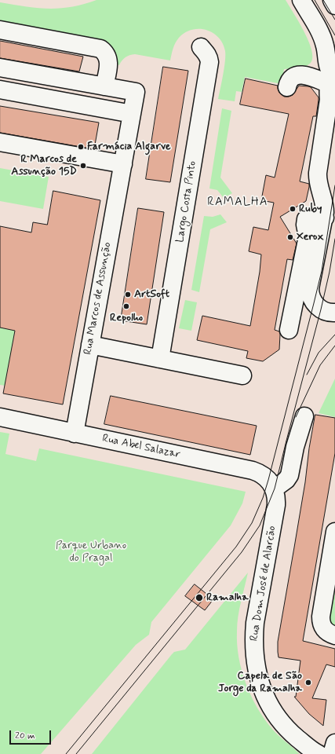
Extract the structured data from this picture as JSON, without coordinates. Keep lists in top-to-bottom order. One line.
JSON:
{"streets":{"street":["Largo Costa Pinto","Rua Marcos de Assunção","Rua Abel Salazar","Rua Dom José de Alarcão"]},"crossings":[["Rua Marcos de Assunção","Rua Abel Salazar"],["Rua Abel Salazar","Rua Dom José de Alarcão"]],"districts":["RAMALHA"],"parks":["Parque Urbano do Pragal"],"places":["Farmácia Algarve","R Marcos de Assunção 15D","Ruby","Xerox","ArtSoft","Repolho","Ramalha","Capela de São Jorge da Ramalha"],"scale_bar":"20 m"}
